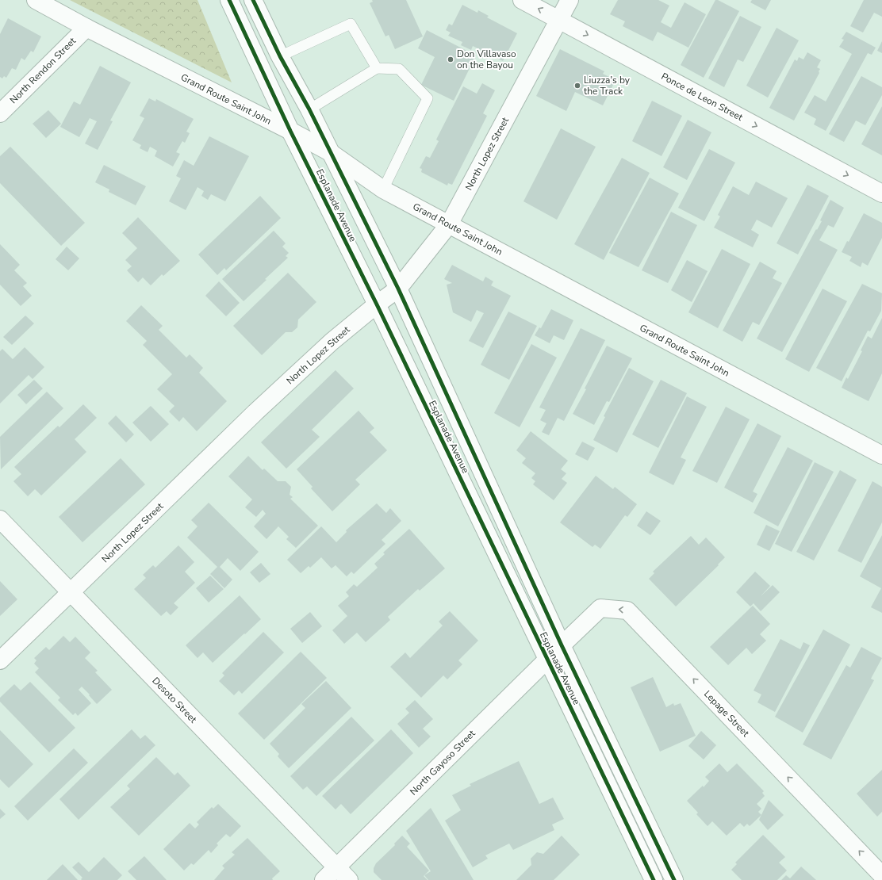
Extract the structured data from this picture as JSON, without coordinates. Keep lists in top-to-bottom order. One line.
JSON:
{"streets":{"street":["North Rendon Street","Ponce de Leon Street","Grand Route Saint John","North Lopez Street","Esplanade Avenue","Desoto Street","Lepage Street","North Gayoso Street"]},"crossings":[["North Rendon Street","Grand Route Saint John"],["Ponce de Leon Street","North Lopez Street"],["Grand Route Saint John","North Lopez Street"],["Grand Route Saint John","Esplanade Avenue"],["North Lopez Street","Esplanade Avenue"],["North Lopez Street","Desoto Street"],["Esplanade Avenue","Lepage Street"],["Esplanade Avenue","North Gayoso Street"],["Desoto Street","North Gayoso Street"],["Lepage Street","North Gayoso Street"]],"one_way":["Lepage Street"],"places":["Don Villavaso on the Bayou","Liuzza's by the Track"]}
